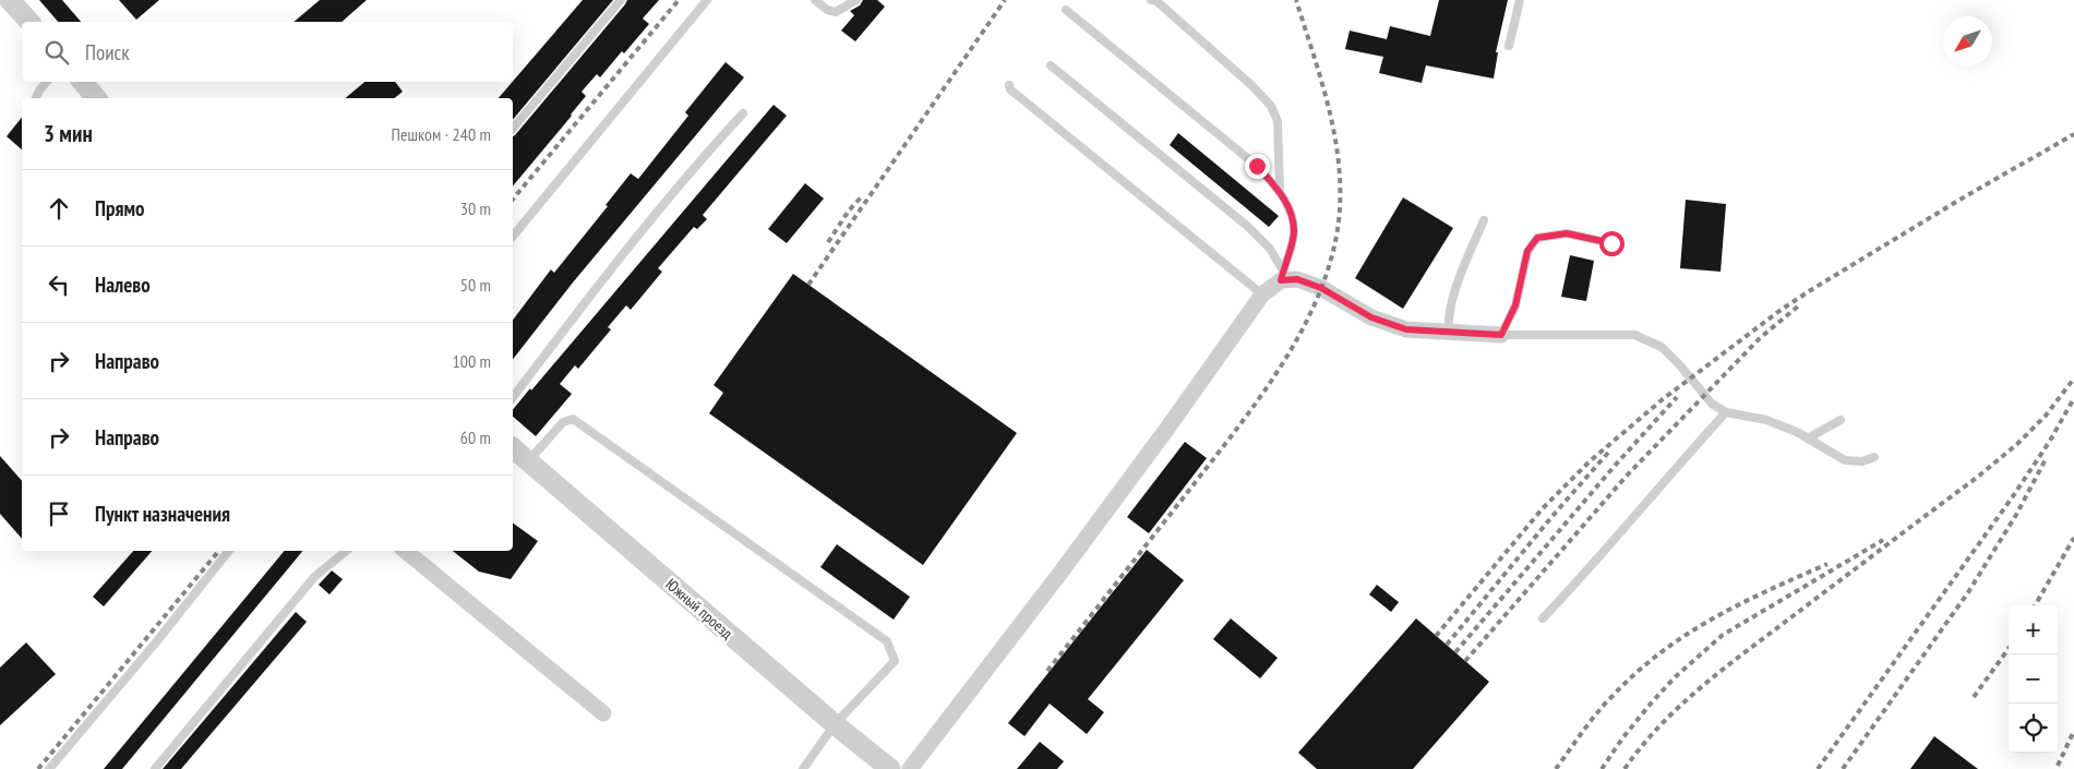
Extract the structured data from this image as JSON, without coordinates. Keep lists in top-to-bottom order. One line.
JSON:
{"streets":{"street":["Южный проезд"]},"north":"bottom left","page":{"search":"Поиск","heading":["3 мин","Пешком · 240 m"],"list":[["Прямо","30 m"],["Налево","50 m"],["Направо","100 m"],["Направо","60 m"],"Пункт назначения"],"map_buttons":["+","−"]}}
